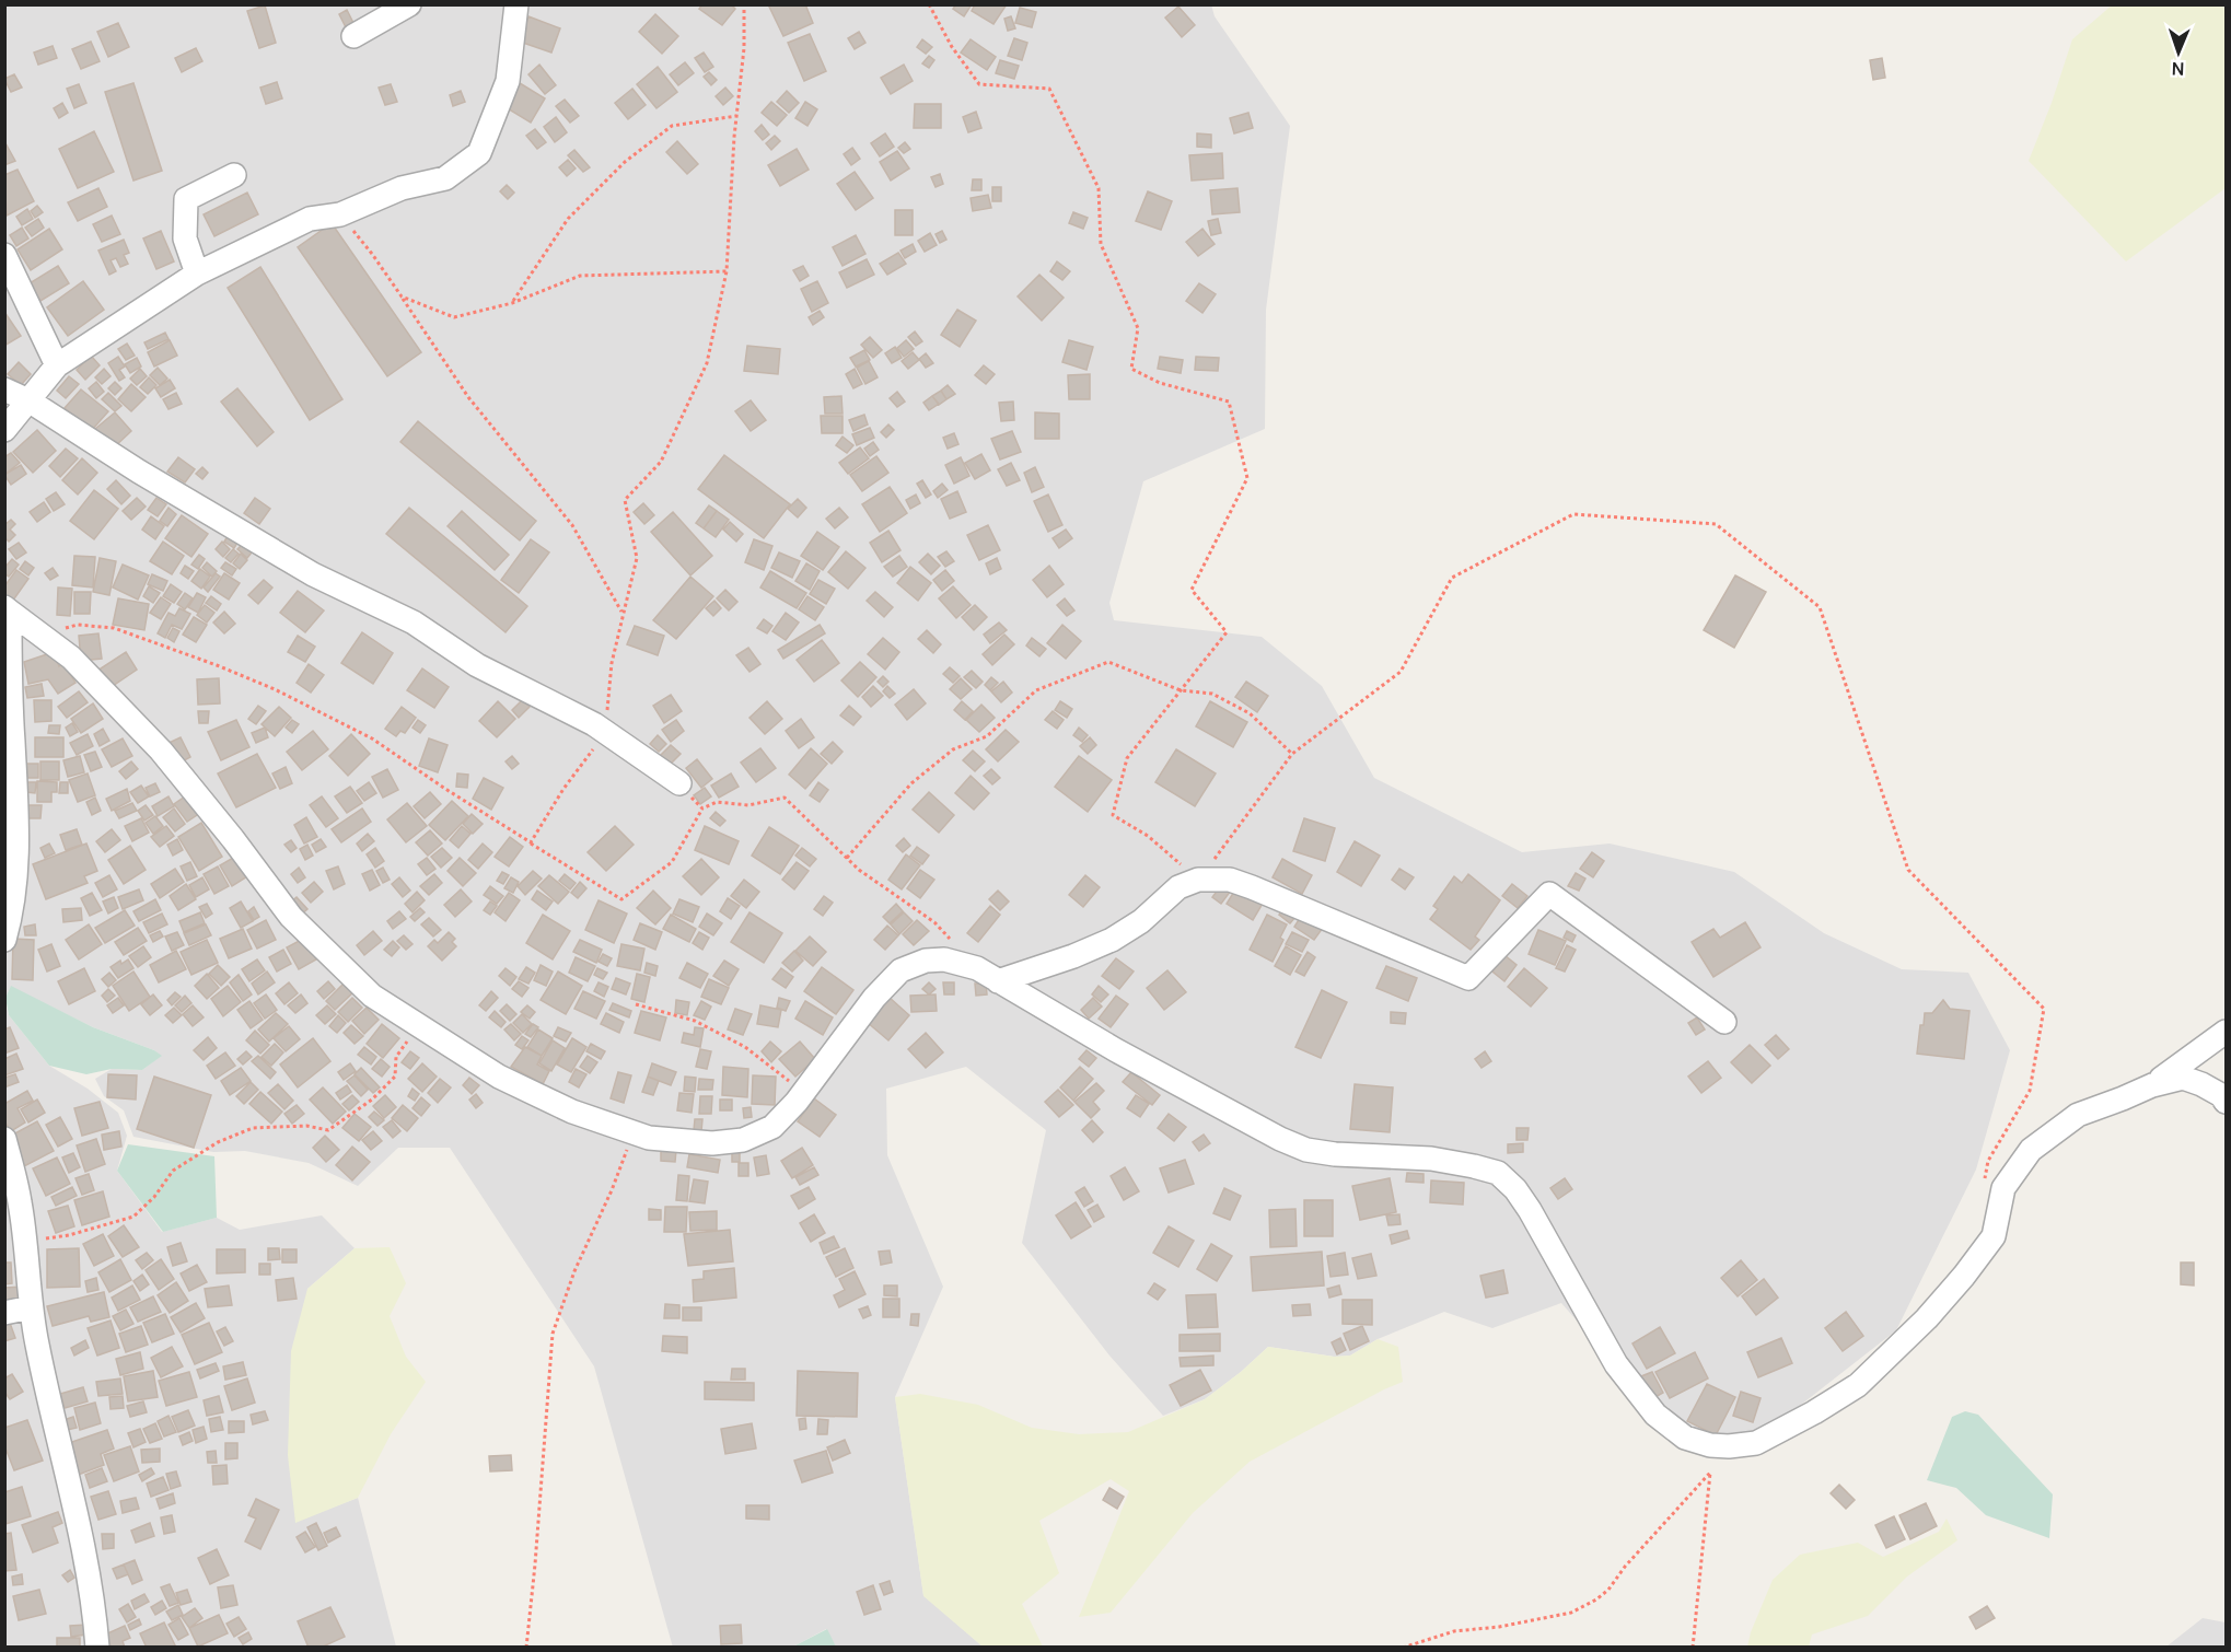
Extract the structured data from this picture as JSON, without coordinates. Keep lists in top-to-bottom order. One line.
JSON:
{"north":"bottom"}
